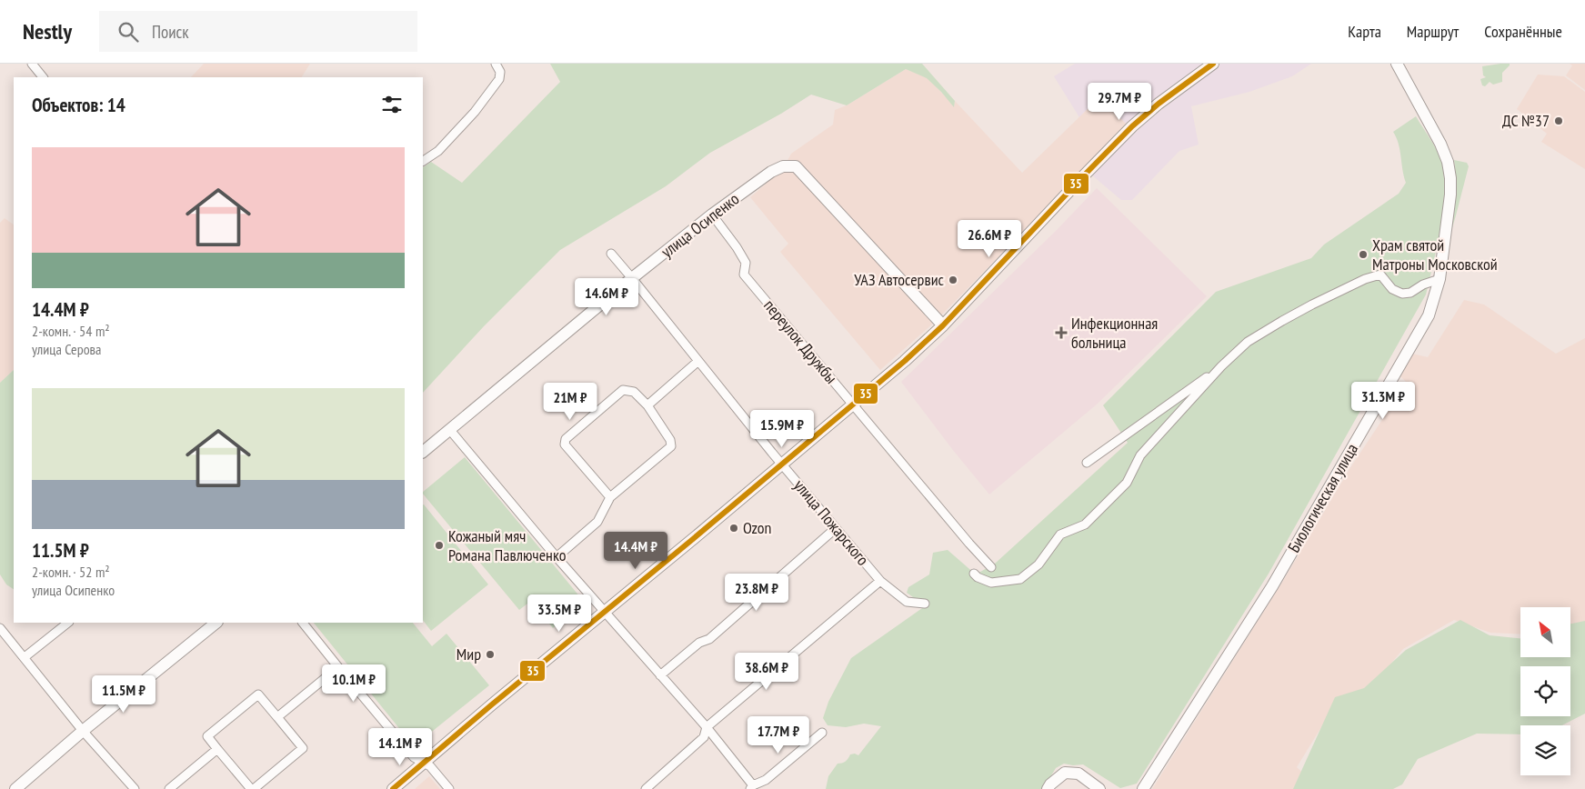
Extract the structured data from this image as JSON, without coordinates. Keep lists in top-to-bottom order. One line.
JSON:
{"streets":{"street":["улица Осипенко","переулок Дружбы","Биологическая улица","улица Пожарского"]},"crossings":[["улица Осипенко","переулок Дружбы"],["улица Осипенко","улица Пожарского"]],"places":{"other":["ДС №37","Храм святой Матроны Московской","УАЗ Автосервис","Ozon","Кожаный мяч Романа Павлюченко","Мир"],"health":["Инфекционная больница"]},"lines":["transit line 35"],"north":"top left","page":{"header":"Nestly","search":"Поиск","nav":["Карта","Маршрут","Сохранённые"],"heading":"Объектов: 14","price":["29.7M ₽","26.6M ₽","14.6M ₽","31.3M ₽","21M ₽","15.9M ₽","14.4M ₽","23.8M ₽","33.5M ₽","38.6M ₽","10.1M ₽","11.5M ₽","17.7M ₽","14.1M ₽"],"list":[{"name":"14.4M ₽","note":"2-комн. · 54 m² · улица Серова"},{"name":"11.5M ₽","note":"2-комн. · 52 m² · улица Осипенко"}]}}
